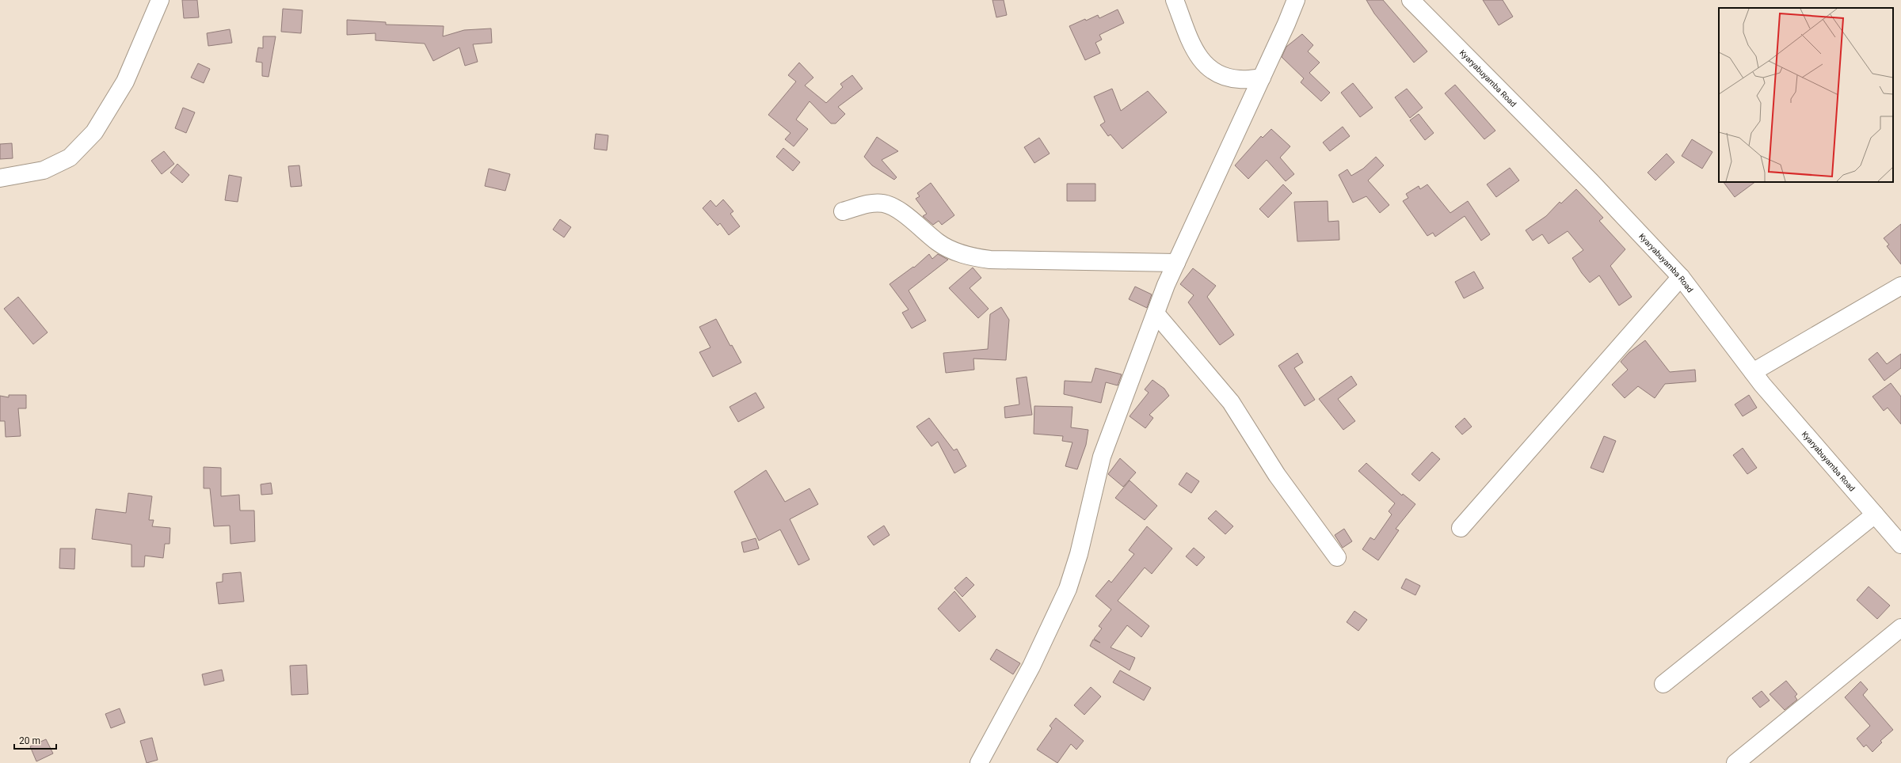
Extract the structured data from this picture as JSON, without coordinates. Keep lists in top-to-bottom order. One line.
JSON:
{"streets":{"street":["Kyaryabuyamba Road"]},"scale_bar":"20 m"}
